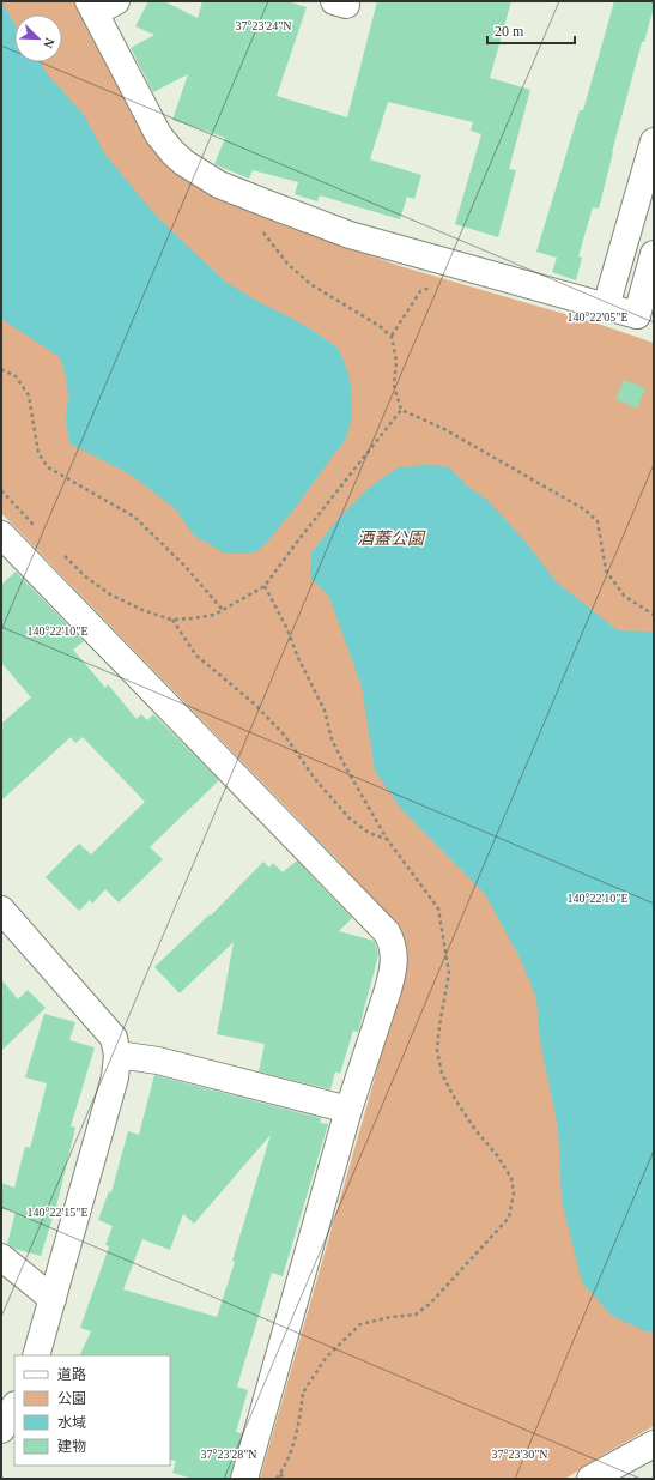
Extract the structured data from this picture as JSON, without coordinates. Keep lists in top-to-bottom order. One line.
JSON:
{"parks":["酒蓋公園"],"legend":["道路","公園","水域","建物"],"scale_bar":"20 m","north":"bottom right","coordinates":["37°23'24\"N","140°22'05\"E","140°22'10\"E","140°22'15\"E","37°23'28\"N","37°23'30\"N"]}
